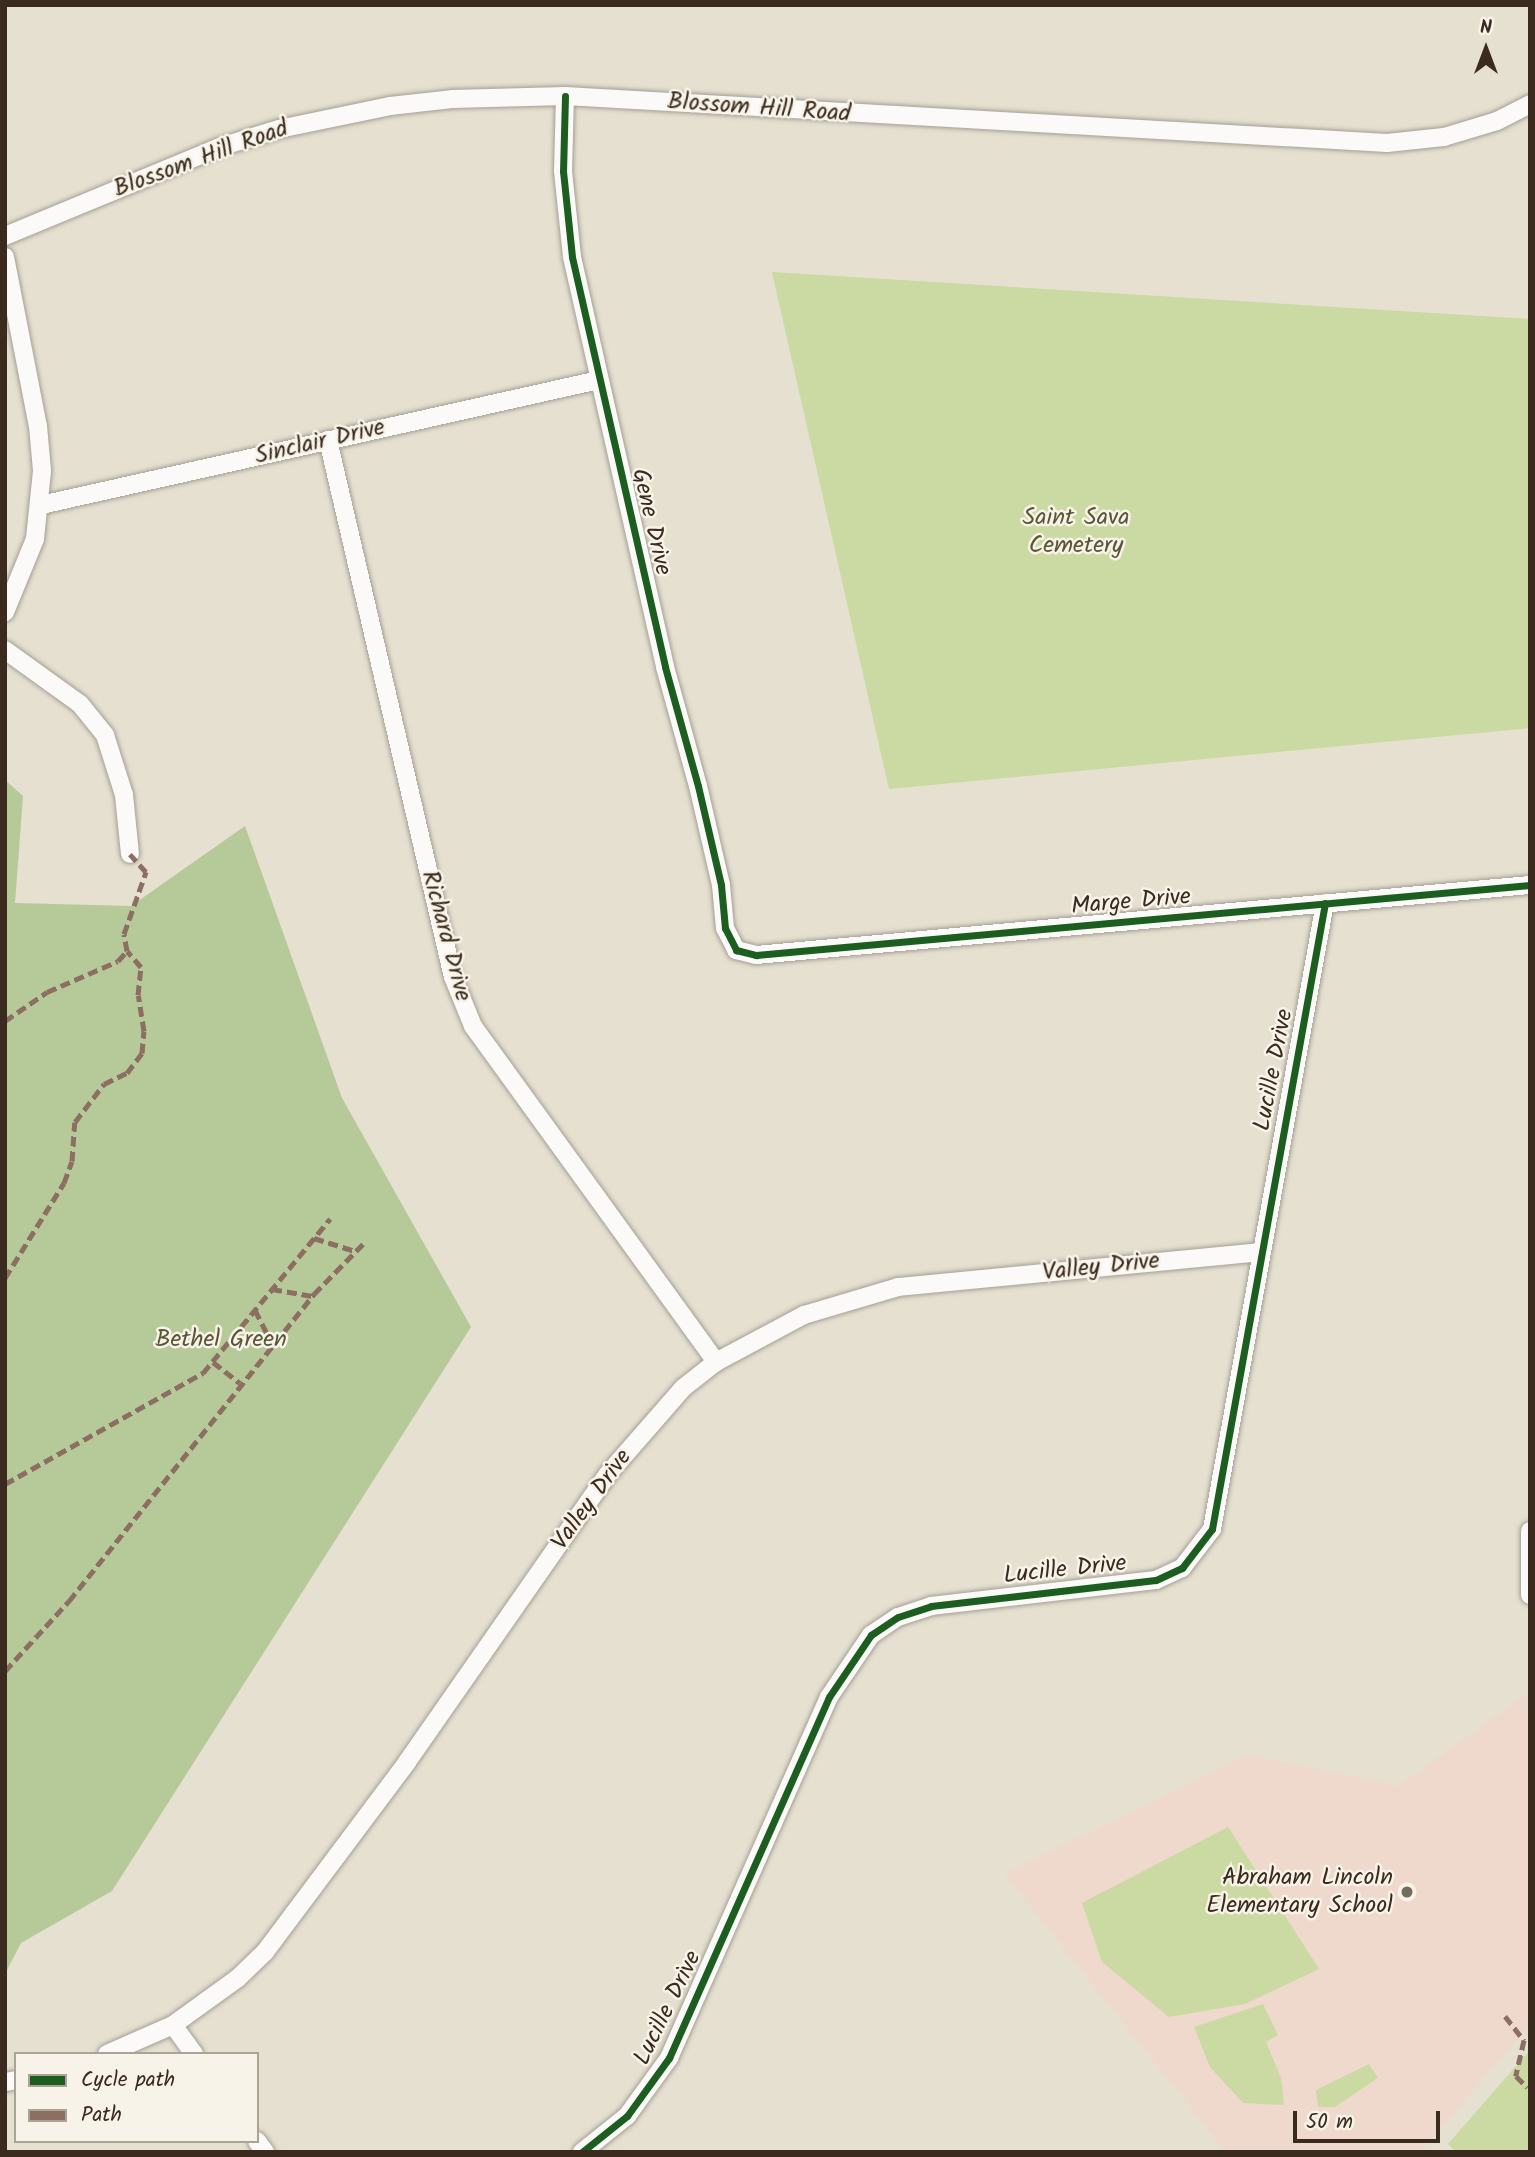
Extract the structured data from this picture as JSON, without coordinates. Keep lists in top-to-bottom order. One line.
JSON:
{"streets":{"street":["Blossom Hill Road","Sinclair Drive","Gene Drive","Marge Drive","Richard Drive","Lucille Drive","Valley Drive"]},"crossings":[["Blossom Hill Road","Gene Drive"],["Sinclair Drive","Gene Drive"],["Sinclair Drive","Richard Drive"],["Gene Drive","Marge Drive"],["Marge Drive","Lucille Drive"],["Richard Drive","Valley Drive"],["Lucille Drive","Valley Drive"]],"parks":["Saint Sava Cemetery","Bethel Green"],"places":["Abraham Lincoln Elementary School"],"legend":["Cycle path","Path"],"scale_bar":"50 m","north":"top"}
